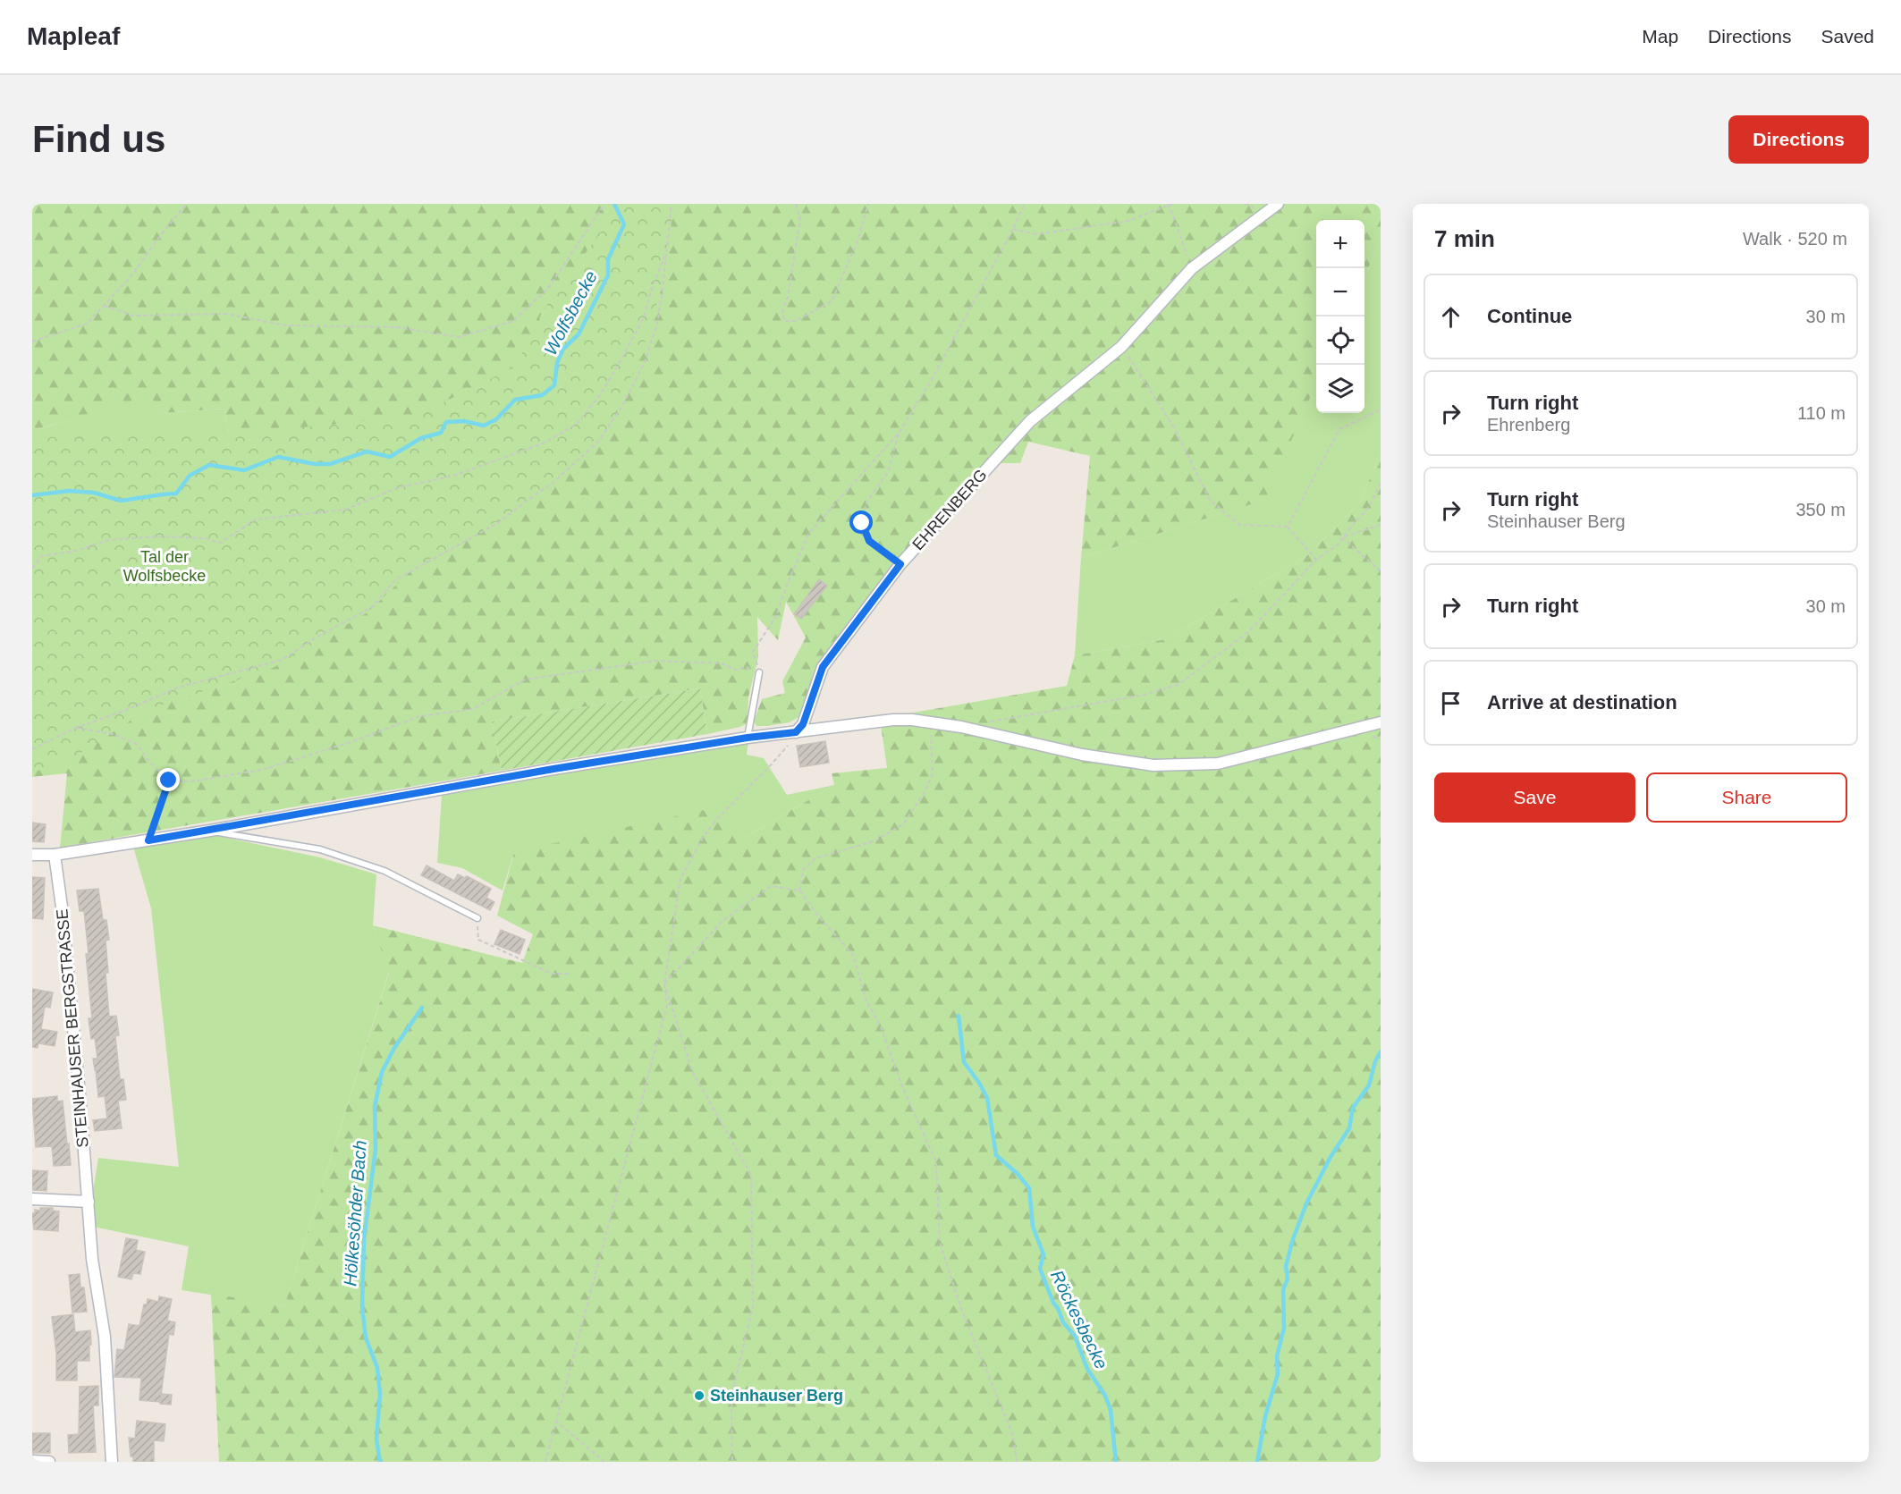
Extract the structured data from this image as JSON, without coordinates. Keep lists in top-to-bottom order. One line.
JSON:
{"streets":{"street":["EHRENBERG","STEINHAUSER BERGSTRASSE"]},"water":["Wolfsbecke","Hölkesöhder Bach","Röckesbecke"],"parks":["Tal der Wolfsbecke"],"places":["Steinhauser Berg"],"page":{"header":"Mapleaf","nav":["Map","Directions","Saved"],"buttons":["Directions",["Save","Share"]],"title":"Find us","heading":["7 min","Walk · 520 m"],"map_buttons":["+","−"],"list":[["Continue","30 m"],["Turn right","Ehrenberg","110 m"],["Turn right","Steinhauser Berg","350 m"],["Turn right","30 m"],"Arrive at destination"]}}
